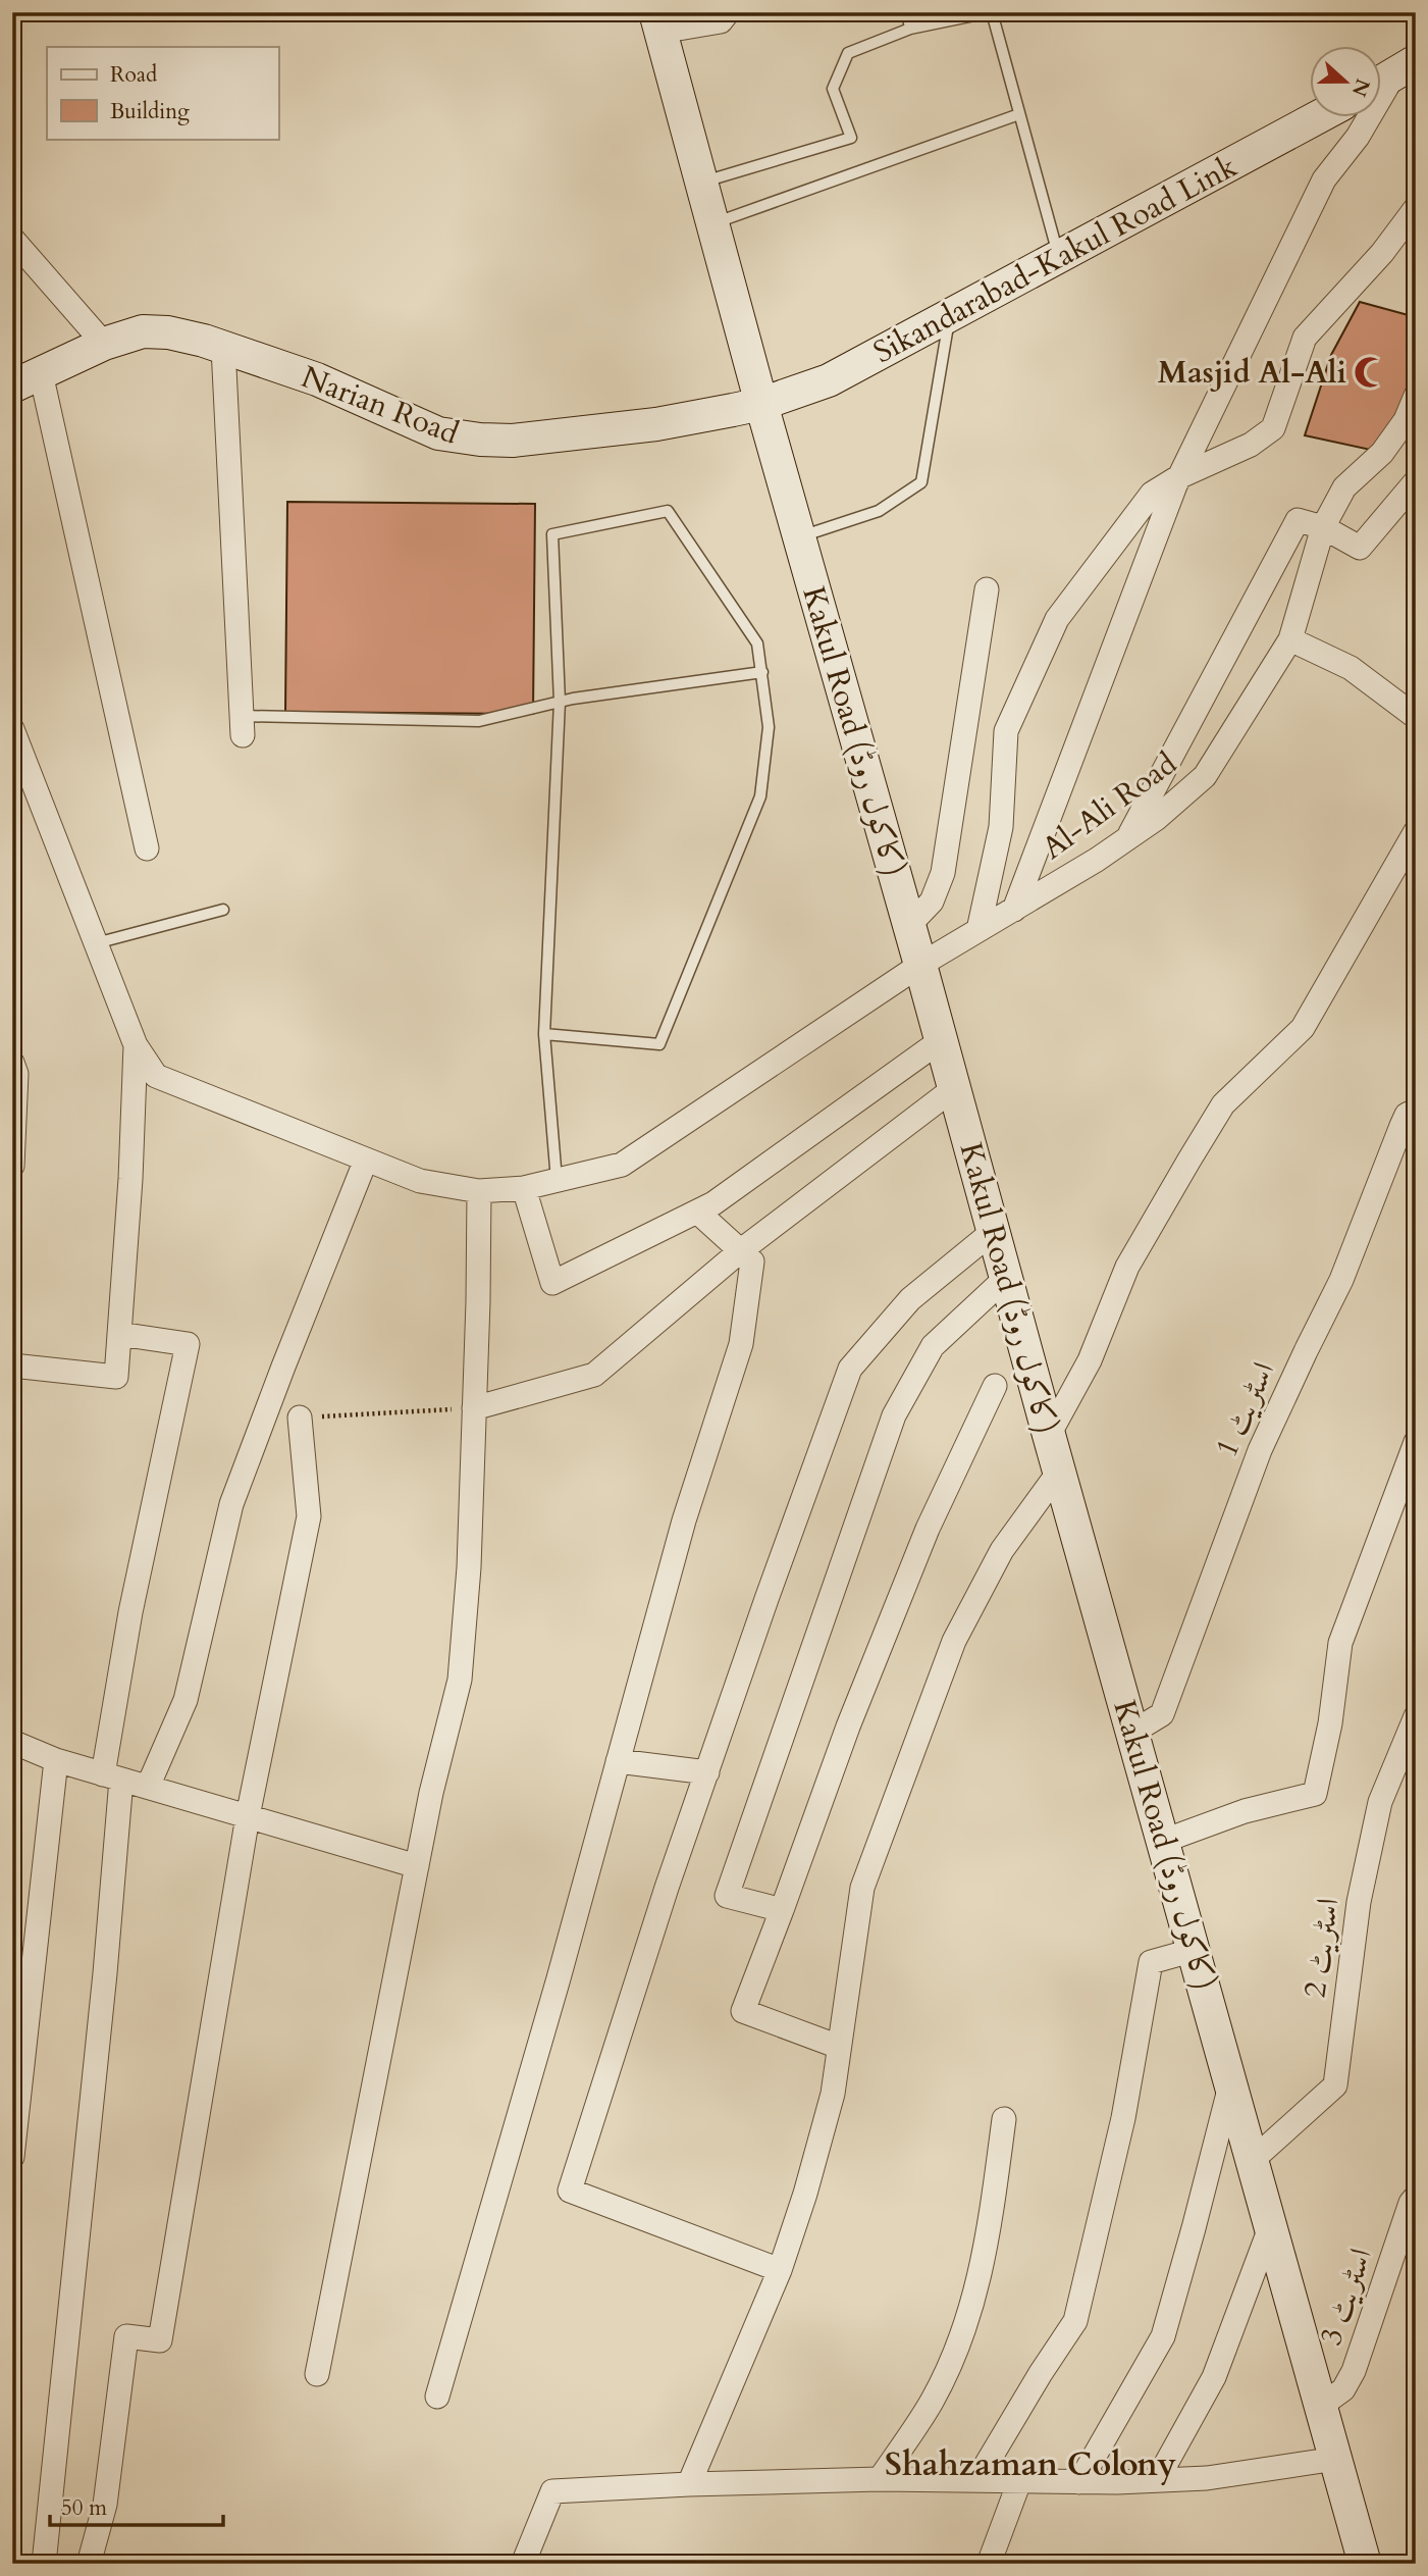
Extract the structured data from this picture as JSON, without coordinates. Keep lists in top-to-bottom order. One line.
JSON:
{"streets":{"main road":["Sikandarabad-Kakul Road Link","Narian Road","Kakul Road (کاکول روڈ)"],"street":["Al-Ali Road","اسٹریٹ 1","اسٹریٹ 2","اسٹریٹ 3"]},"crossings":[["Sikandarabad-Kakul Road Link","Narian Road"],["Sikandarabad-Kakul Road Link","Kakul Road (کاکول روڈ)"],["Narian Road","Kakul Road (کاکول روڈ)"],["Kakul Road (کاکول روڈ)","Al-Ali Road"],["Kakul Road (کاکول روڈ)","اسٹریٹ 1"],["Kakul Road (کاکول روڈ)","اسٹریٹ 2"],["Kakul Road (کاکول روڈ)","اسٹریٹ 3"]],"districts":["Shahzaman Colony"],"places":{"mosque":["Masjid Al-Ali"]},"legend":["Road","Building"],"scale_bar":"50 m","north":"right"}
